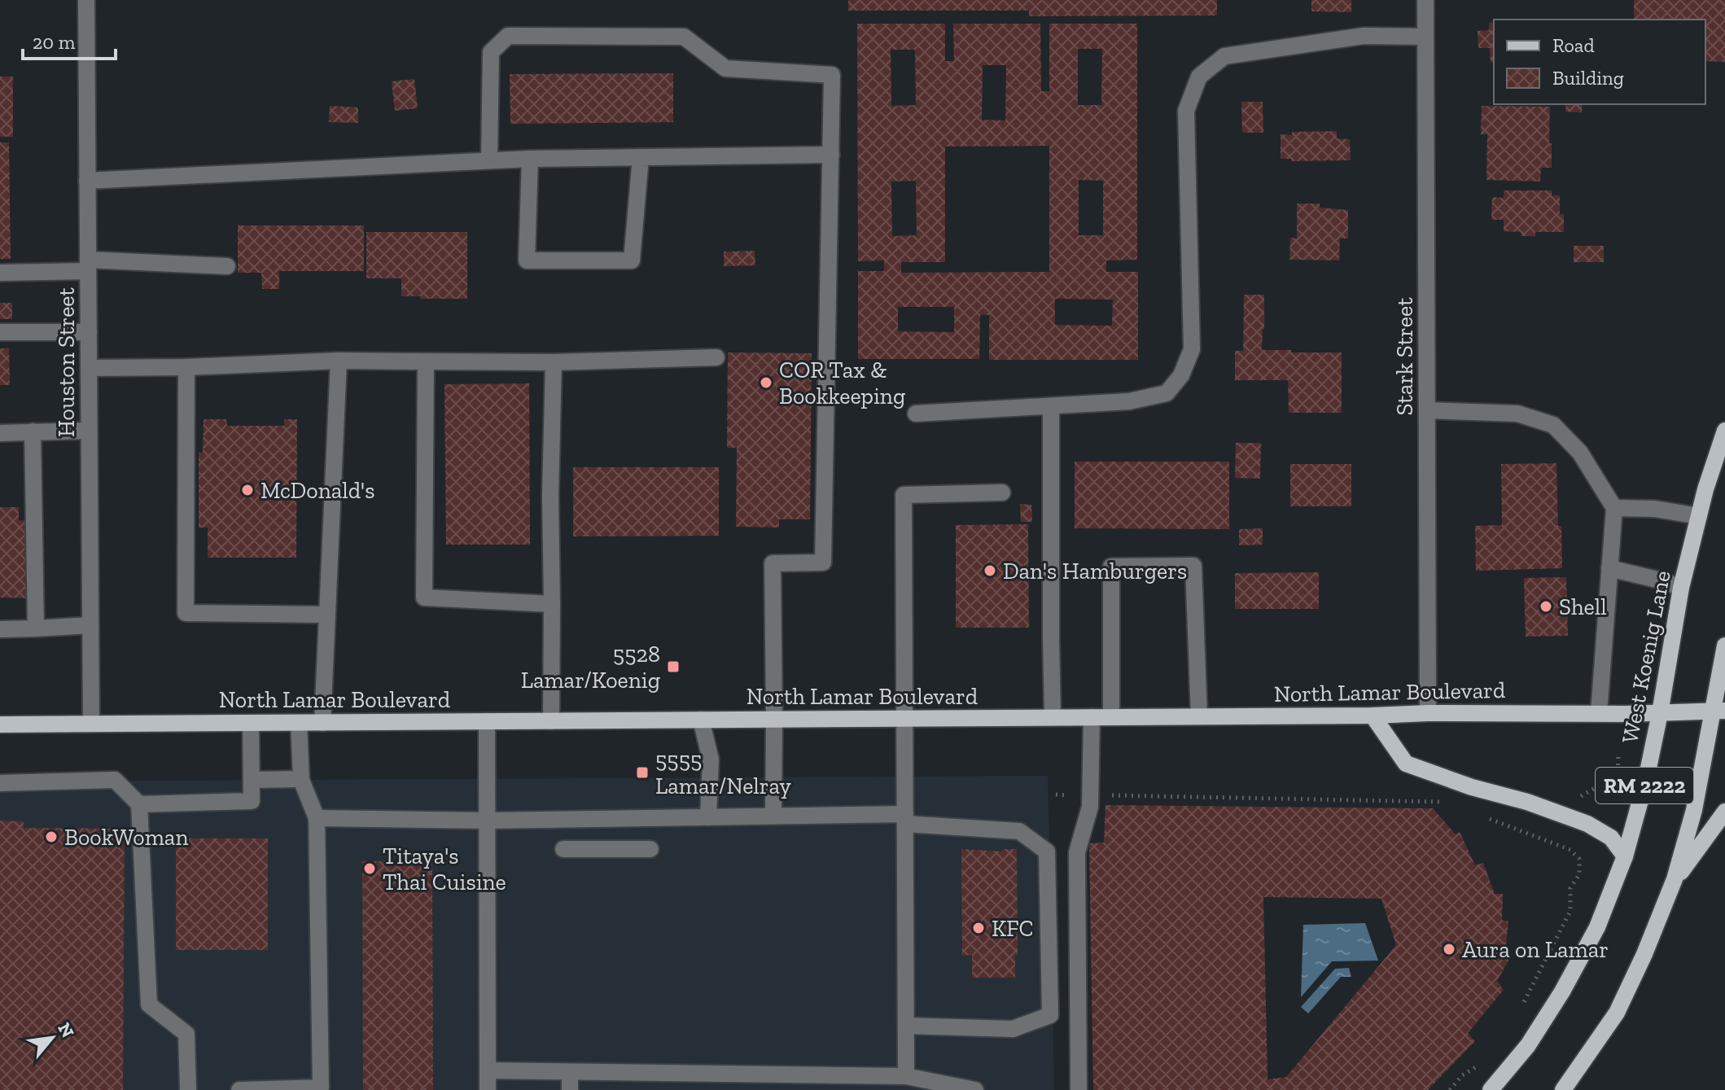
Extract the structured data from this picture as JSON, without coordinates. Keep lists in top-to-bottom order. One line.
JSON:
{"streets":{"main road":["West Koenig Lane","North Lamar Boulevard","RM 2222"],"street":["Stark Street","Houston Street"]},"crossings":[["Stark Street","North Lamar Boulevard"],["Houston Street","North Lamar Boulevard"],["West Koenig Lane","North Lamar Boulevard"],["North Lamar Boulevard","RM 2222"]],"places":{"other":["COR Tax & Bookkeeping","McDonald's","Dan's Hamburgers","Shell","BookWoman","Titaya's Thai Cuisine","KFC","Aura on Lamar"],"transit":["5528 Lamar/Koenig","5555 Lamar/Nelray"]},"legend":["Road","Building"],"scale_bar":"20 m","north":"top right"}
